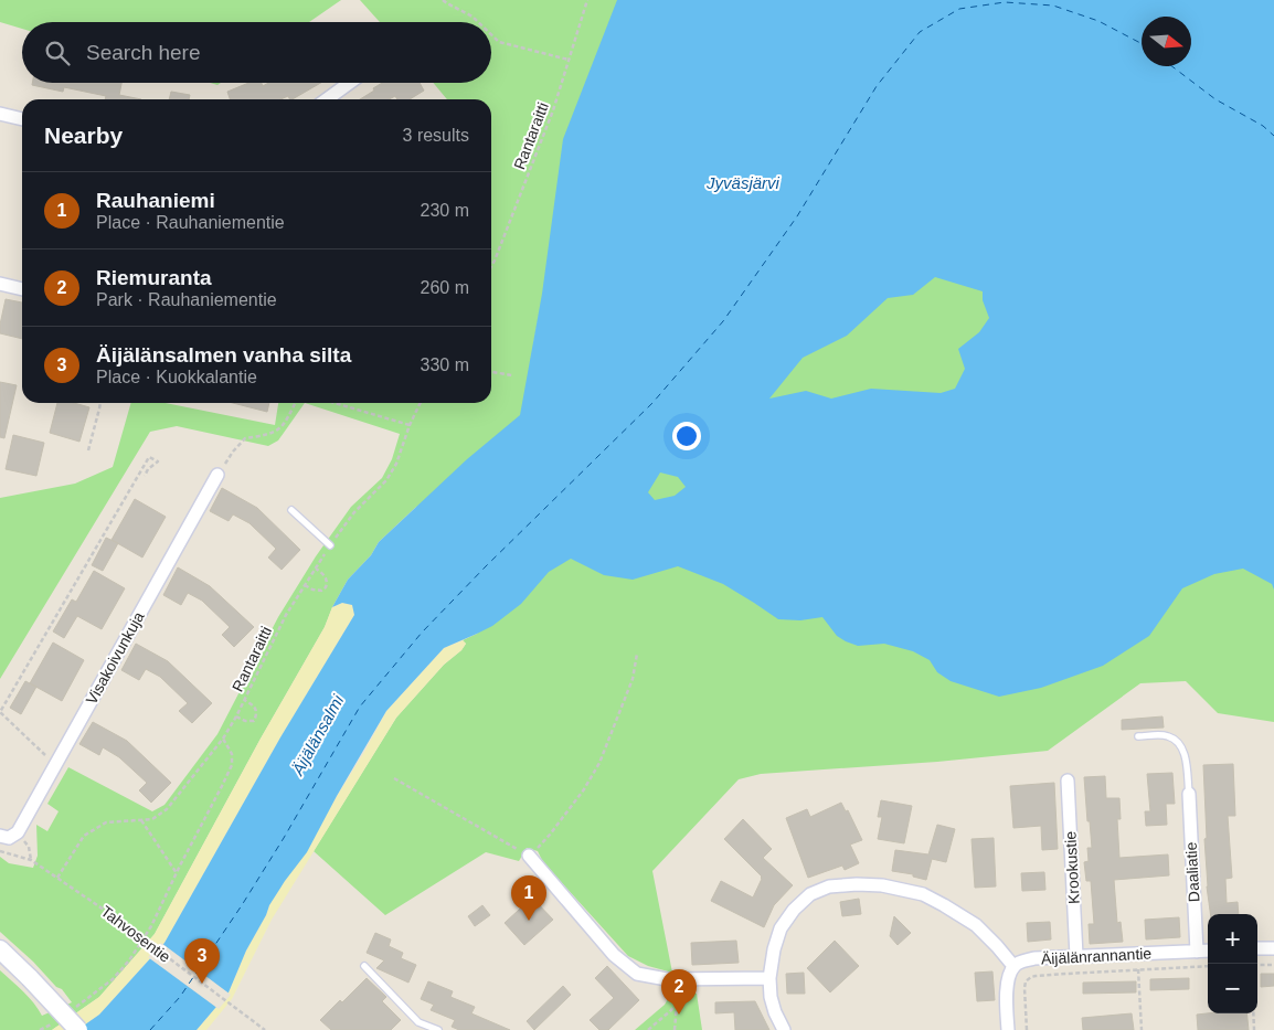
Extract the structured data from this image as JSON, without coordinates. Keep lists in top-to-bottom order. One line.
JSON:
{"streets":{"street":["Visakoivunkuja","Krookustie","Daaliatie","Äijälänrannantie"],"path":["Rantaraitti","Tahvosentie"]},"crossings":[["Rantaraitti","Tahvosentie"],["Krookustie","Äijälänrannantie"],["Daaliatie","Äijälänrannantie"]],"water":["Jyväsjärvi","Äijälänsalmi"],"north":"right","page":{"search":"Search here","heading":["Nearby","3 results"],"list":[{"mark":"1","name":"Rauhaniemi","note":"Place · Rauhaniementie","value":"230 m"},{"mark":"2","name":"Riemuranta","note":"Park · Rauhaniementie","value":"260 m"},{"mark":"3","name":"Äijälänsalmen vanha silta","note":"Place · Kuokkalantie","value":"330 m"}],"pins":["1","3","2"],"map_buttons":["+","−"]}}
